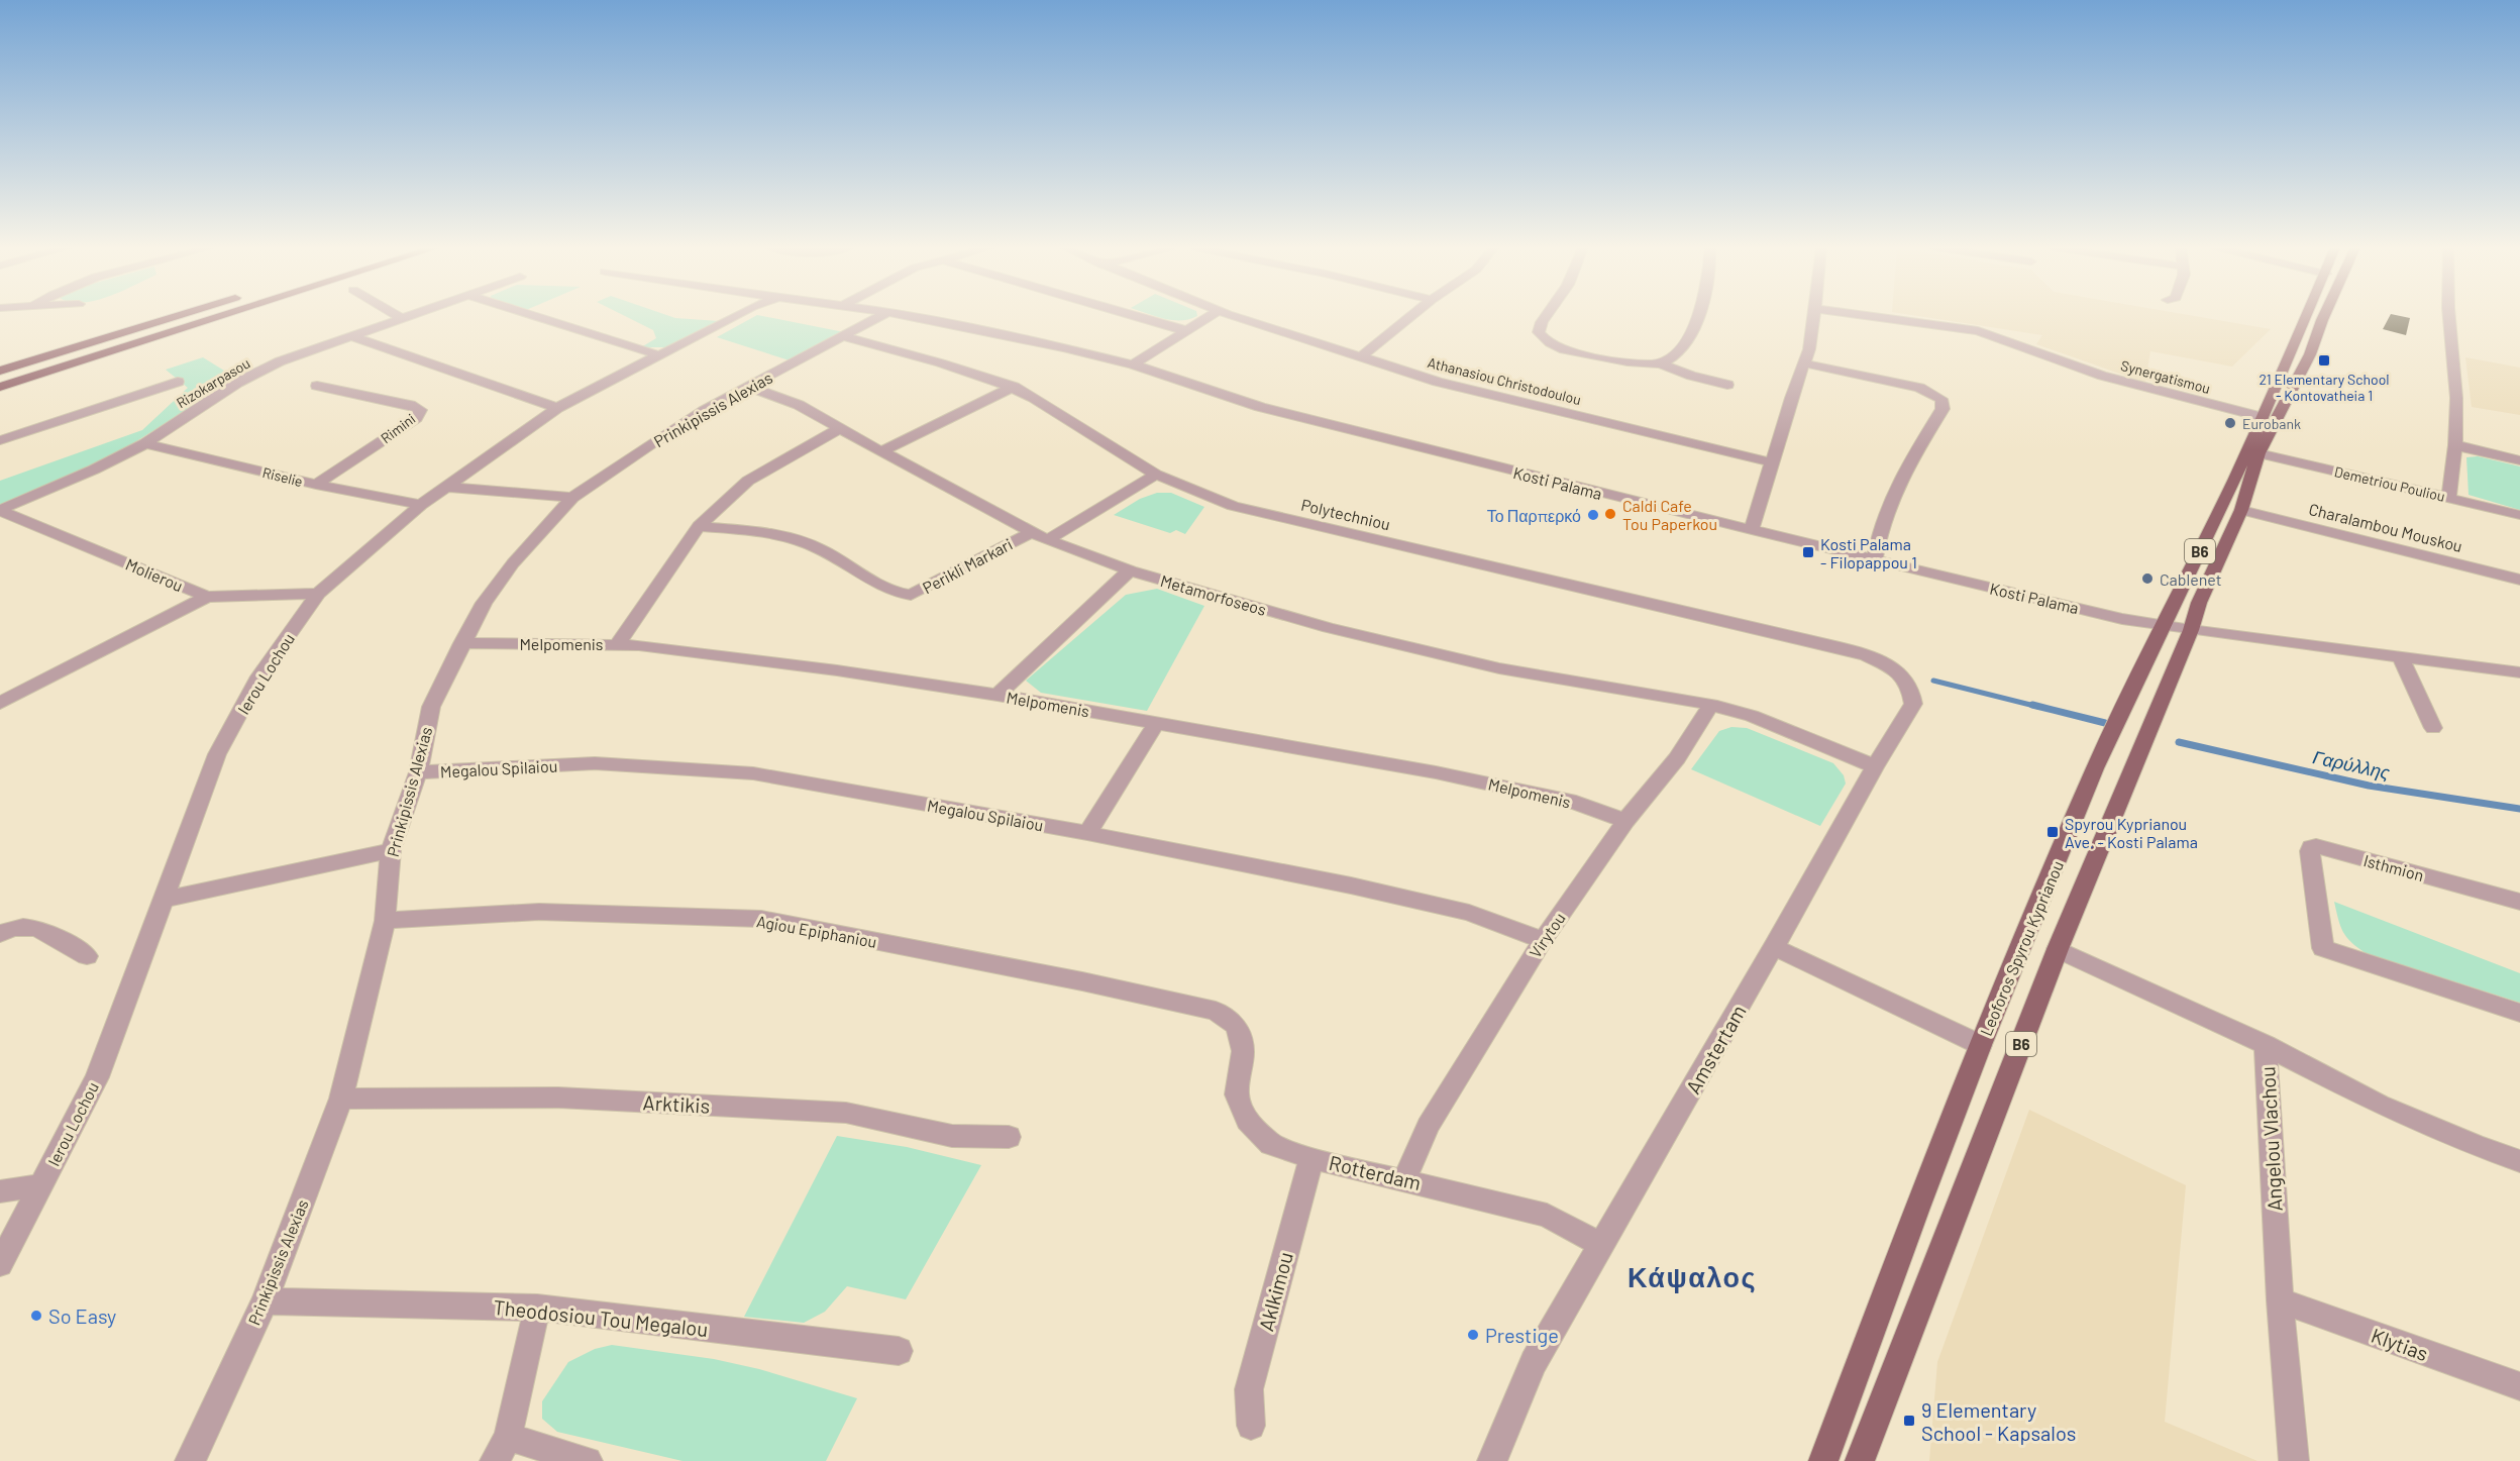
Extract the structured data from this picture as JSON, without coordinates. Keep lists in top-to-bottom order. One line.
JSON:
{"streets":{"main road":["B6","Leoforos Spyrou Kyprianou"],"street":["Synergatismou","Athanasiou Christodoulou","Rizokarpasou","Prinkipissis Alexias","Rimini","Riselie","Kosti Palama","Demetriou Pouliou","Polytechniou","Charalambou Mouskou","Perikli Markari","Molierou","Metamorfoseos","Melpomenis","Ierou Lochou","Megalou Spilaiou","Isthmion","Agiou Epiphaniou","Virytou","Amstertam","Arktikis","Angelou Vlachou","Rotterdam","Aklkimou","Theodosiou Tou Megalou","Klytias"]},"crossings":[["Synergatismou","Leoforos Spyrou Kyprianou"],["Rizokarpasou","Riselie"],["Rizokarpasou","Molierou"],["Prinkipissis Alexias","Polytechniou"],["Prinkipissis Alexias","Metamorfoseos"],["Prinkipissis Alexias","Melpomenis"],["Prinkipissis Alexias","Megalou Spilaiou"],["Prinkipissis Alexias","Agiou Epiphaniou"],["Prinkipissis Alexias","Arktikis"],["Prinkipissis Alexias","Theodosiou Tou Megalou"],["Rimini","Riselie"],["Riselie","Ierou Lochou"],["Kosti Palama","Leoforos Spyrou Kyprianou"],["Demetriou Pouliou","Leoforos Spyrou Kyprianou"],["Polytechniou","Amstertam"],["Charalambou Mouskou","Leoforos Spyrou Kyprianou"],["Perikli Markari","Metamorfoseos"],["Molierou","Ierou Lochou"],["Metamorfoseos","Virytou"],["Metamorfoseos","Amstertam"],["Melpomenis","Virytou"],["Megalou Spilaiou","Virytou"],["Agiou Epiphaniou","Rotterdam"],["Virytou","Rotterdam"],["Leoforos Spyrou Kyprianou","Angelou Vlachou"],["Amstertam","Rotterdam"],["Angelou Vlachou","Klytias"],["Rotterdam","Aklkimou"]],"districts":["Κάψαλος"],"water":["Γαρύλλης"],"places":{"transit":["21 Elementary School - Kontovatheia 1","Kosti Palama - Filopappou 1","Spyrou Kyprianou Ave. - Kosti Palama","9 Elementary School - Kapsalos"],"other":["Eurobank","Caldi Cafe Tou Paperkou","Το Παρπερκό","Cablenet","So Easy","Prestige"]}}
